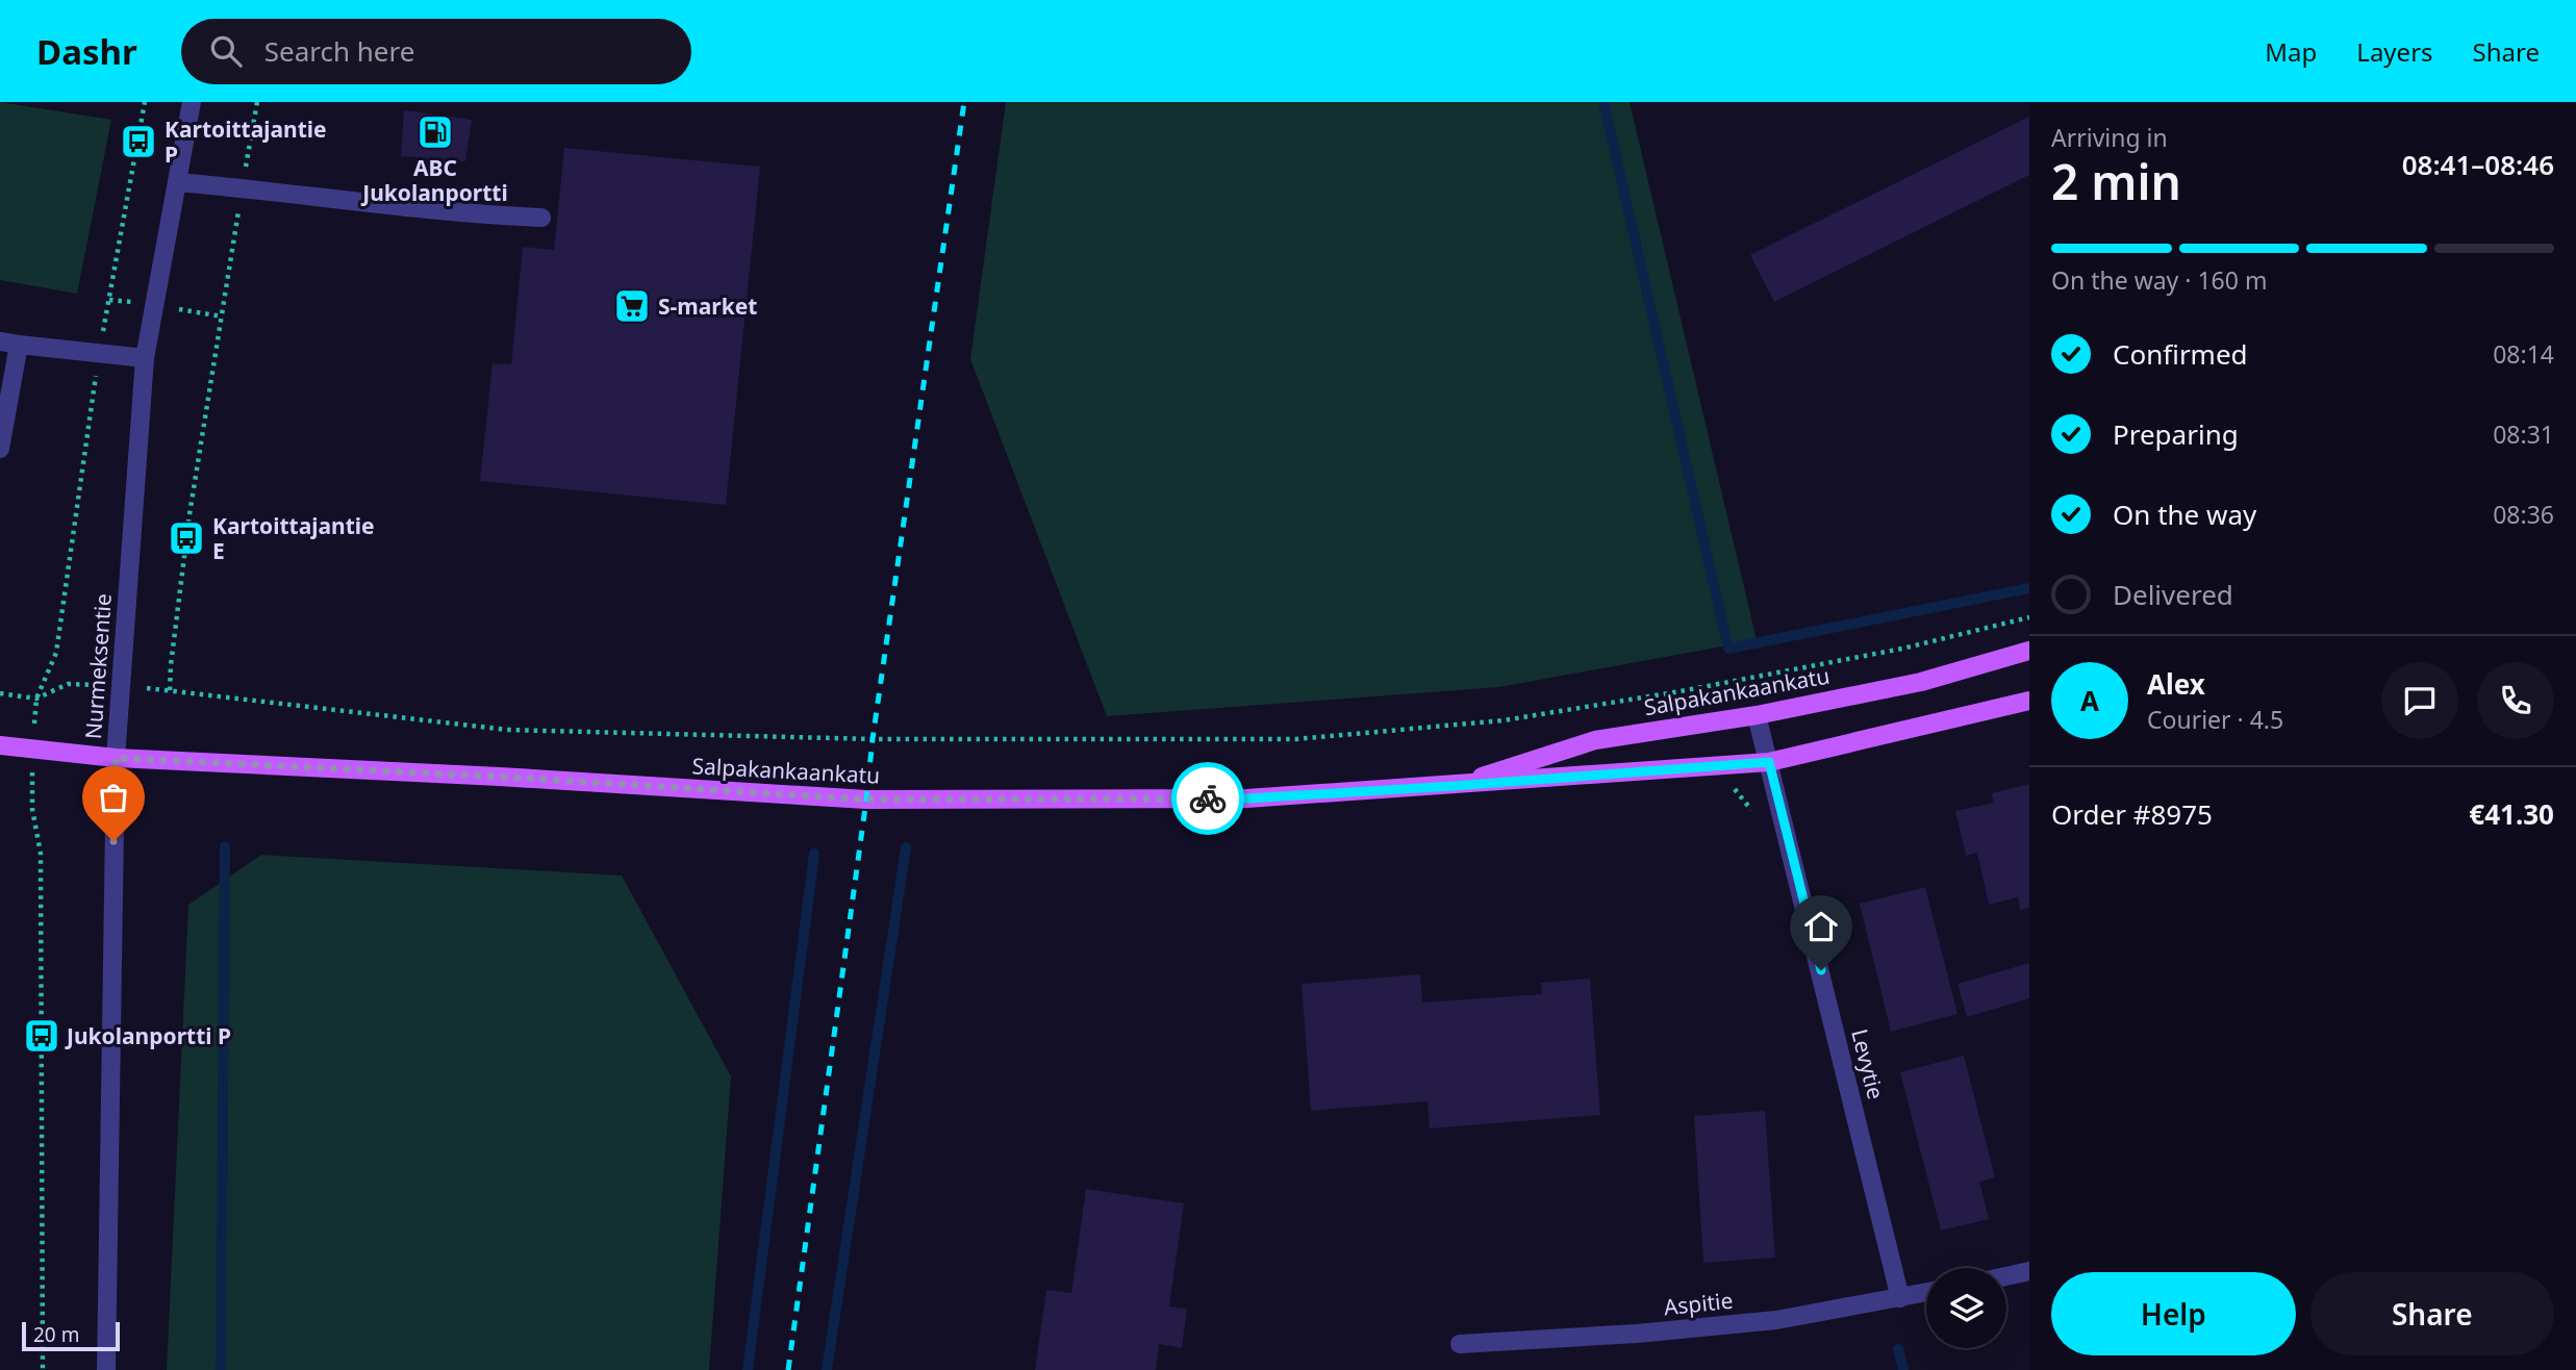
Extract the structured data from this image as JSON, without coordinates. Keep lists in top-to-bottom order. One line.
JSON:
{"streets":{"main road":["Salpakankaankatu"],"street":["Nurmeksentie","Levytie","Aspitie"]},"crossings":[["Nurmeksentie","Salpakankaankatu"],["Salpakankaankatu","Levytie"],["Levytie","Aspitie"]],"places":{"fuel station":["ABC Jukolanportti"],"bus stop":["Kartoittajantie P","Kartoittajantie E","Jukolanportti P"],"supermarket":["S-market"]},"scale_bar":"20 m","page":{"header":"Dashr","search":"Search here","nav":["Map","Layers","Share"],"heading":["2 min","Arriving in","08:41–08:46"],"panel":["Alex","Courier · 4.5","Order #8975","€41.30"],"bar":"On the way · 160 m","list":[["Confirmed","08:14"],["Preparing","08:31"],["On the way","08:36"],"Delivered"],"round":"A","buttons":["Help","Share"],"scale":"20 m"}}
